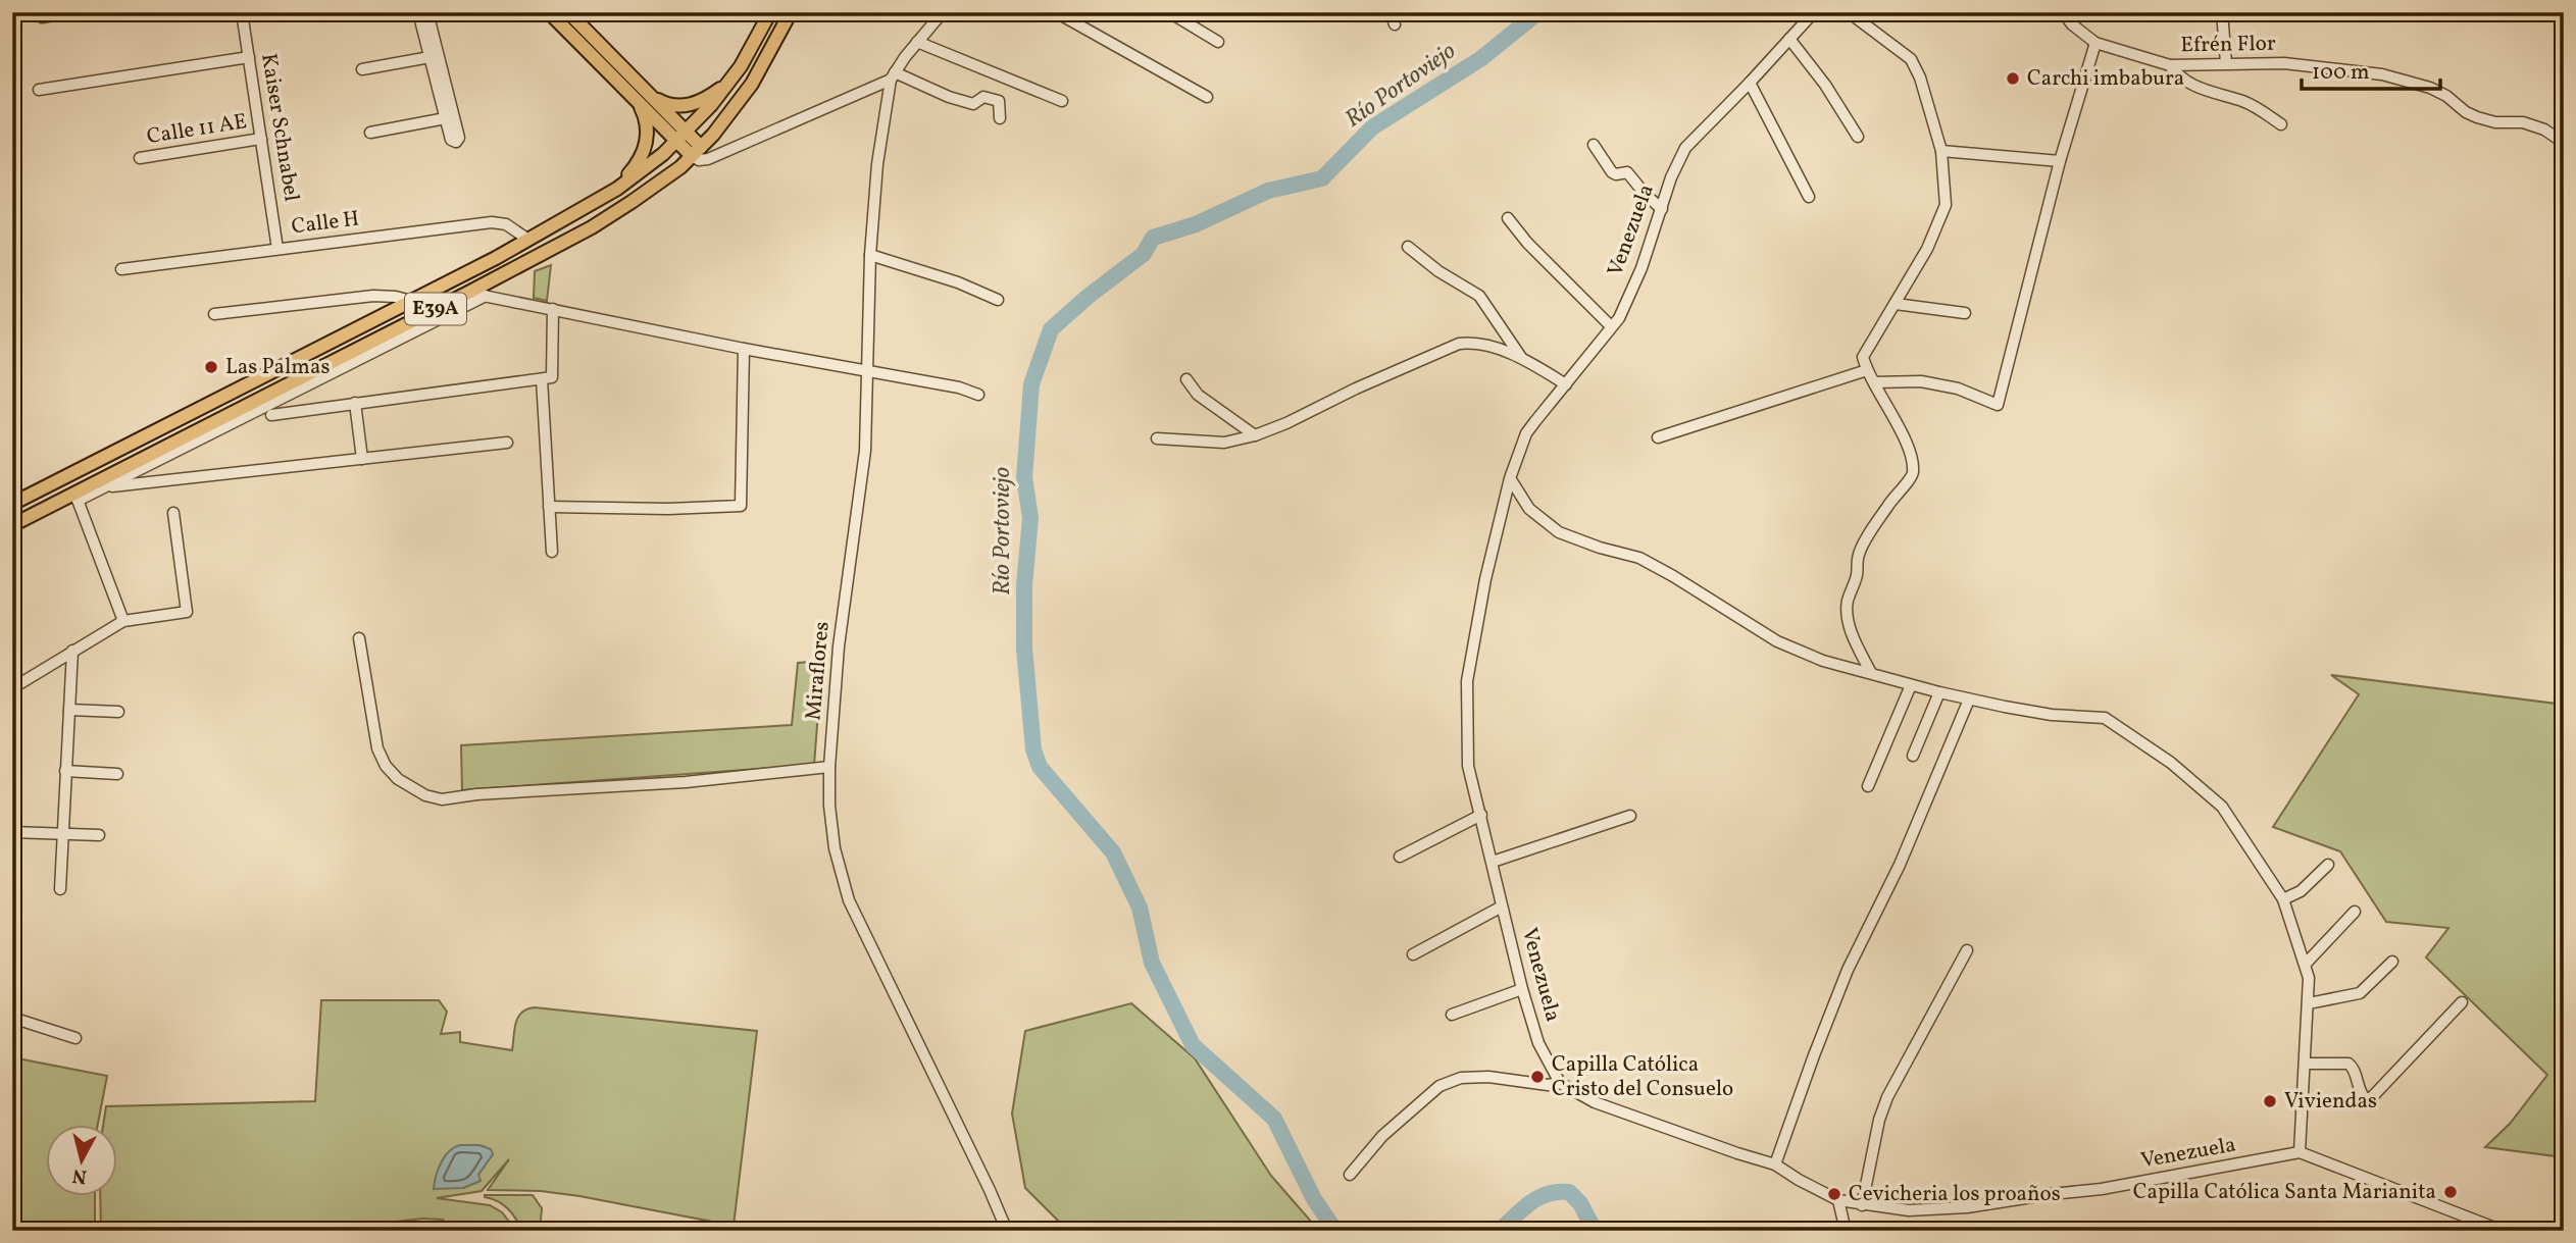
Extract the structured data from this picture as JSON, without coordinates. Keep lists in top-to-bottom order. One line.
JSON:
{"streets":{"main road":["E39A"],"street":["Efrén Flor","Kaiser Schnabel","Calle 11 AE","Calle H","Venezuela","Miraflores"]},"crossings":[["Kaiser Schnabel","Calle 11 AE"],["Kaiser Schnabel","Calle H"],["Calle H","E39A"]],"water":["Río Portoviejo"],"places":["Carchi imbabura","Las Palmas","Capilla Católica Cristo del Consuelo","Viviendas","Capilla Católica Santa Marianita","Cevicheria los proaños"],"scale_bar":"100 m","north":"bottom"}
